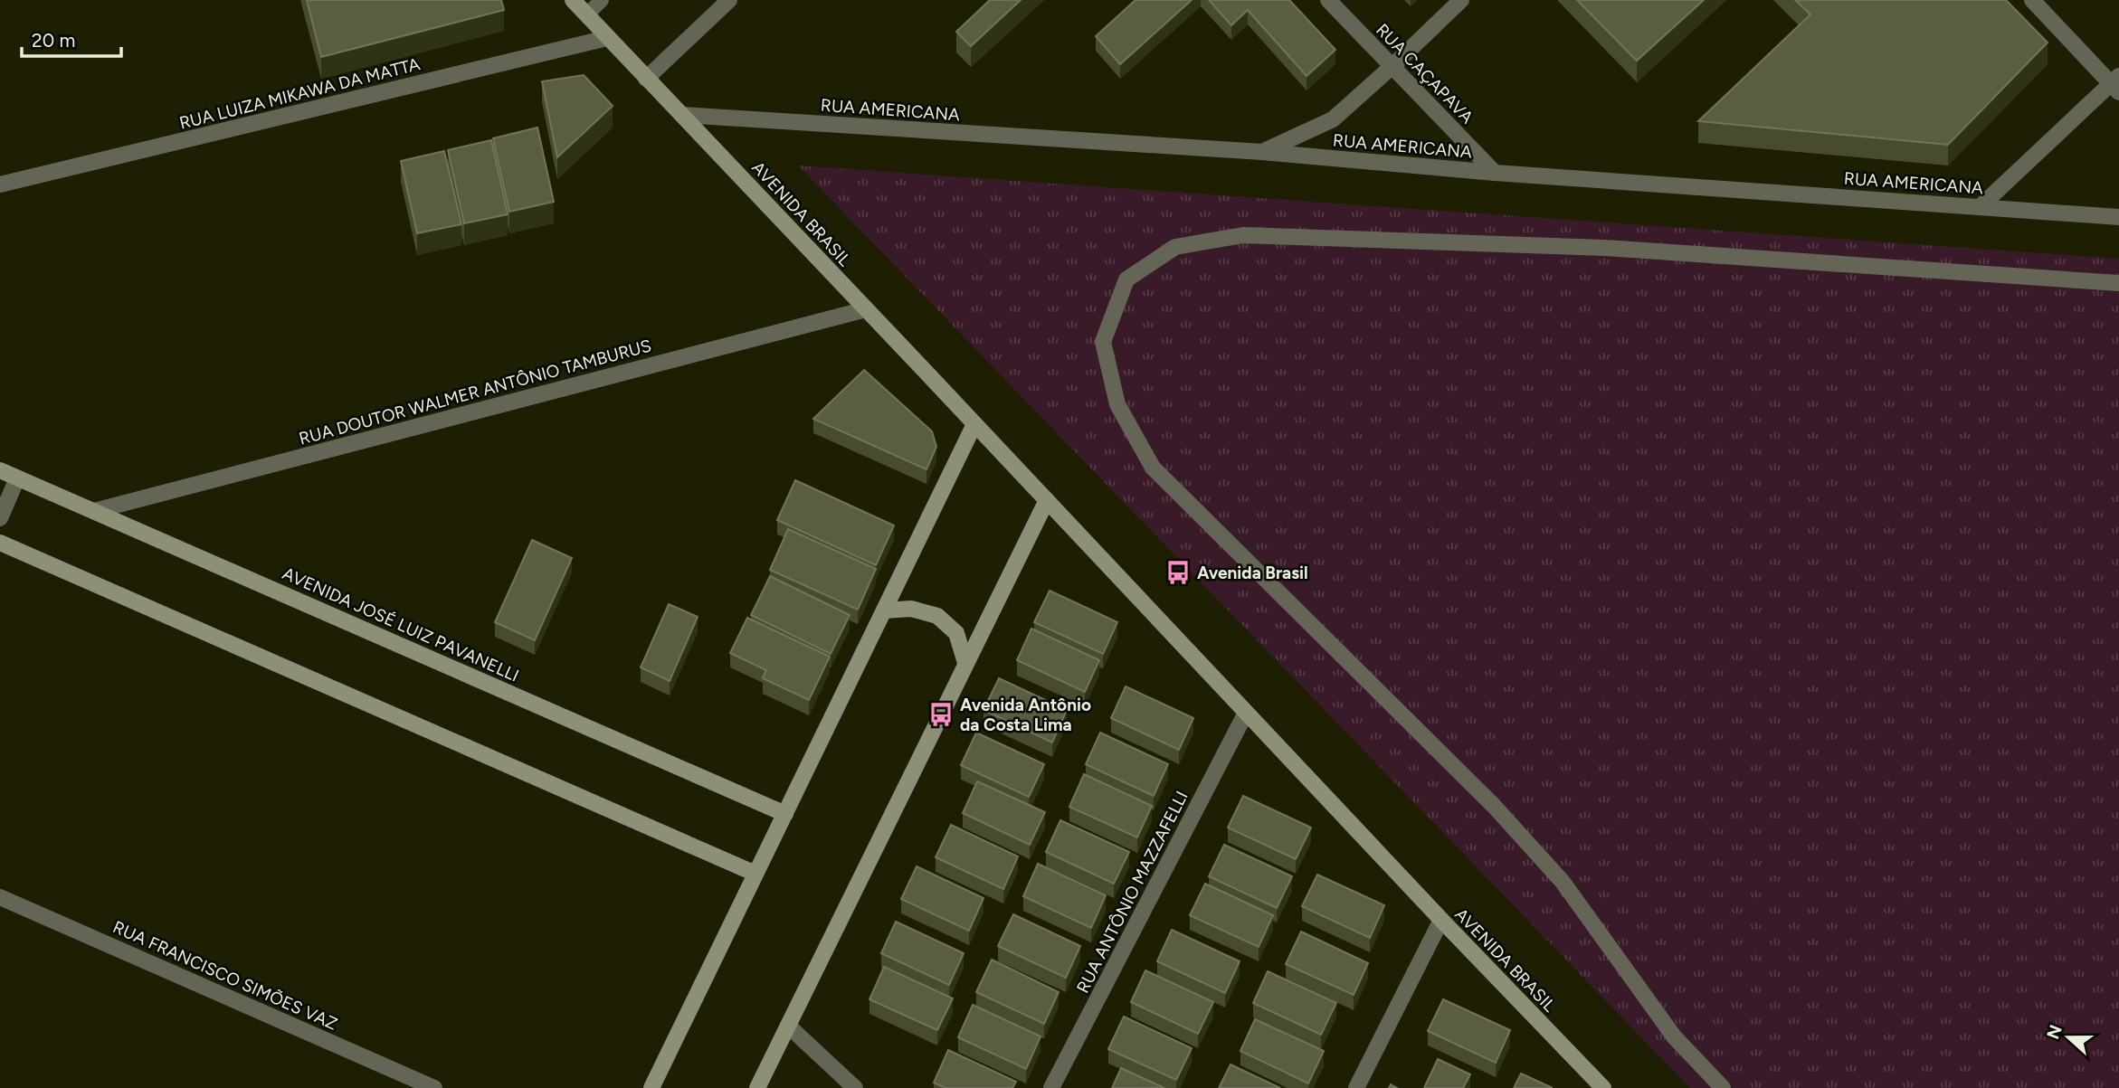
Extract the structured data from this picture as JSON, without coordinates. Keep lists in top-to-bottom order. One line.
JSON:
{"streets":{"street":["RUA CAÇAPAVA","RUA LUIZA MIKAWA DA MATTA","RUA AMERICANA","AVENIDA BRASIL","RUA DOUTOR WALMER ANTÔNIO TAMBURUS","AVENIDA JOSÉ LUIZ PAVANELLI","RUA ANTÔNIO MAZZAFELLI","RUA FRANCISCO SIMÕES VAZ"]},"crossings":[["RUA CAÇAPAVA","RUA AMERICANA"],["RUA LUIZA MIKAWA DA MATTA","AVENIDA BRASIL"],["RUA AMERICANA","AVENIDA BRASIL"],["AVENIDA BRASIL","RUA DOUTOR WALMER ANTÔNIO TAMBURUS"],["AVENIDA BRASIL","RUA ANTÔNIO MAZZAFELLI"],["RUA DOUTOR WALMER ANTÔNIO TAMBURUS","AVENIDA JOSÉ LUIZ PAVANELLI"]],"places":{"bus stop":["Avenida Brasil","Avenida Antônio da Costa Lima"]},"scale_bar":"20 m","north":"left"}
